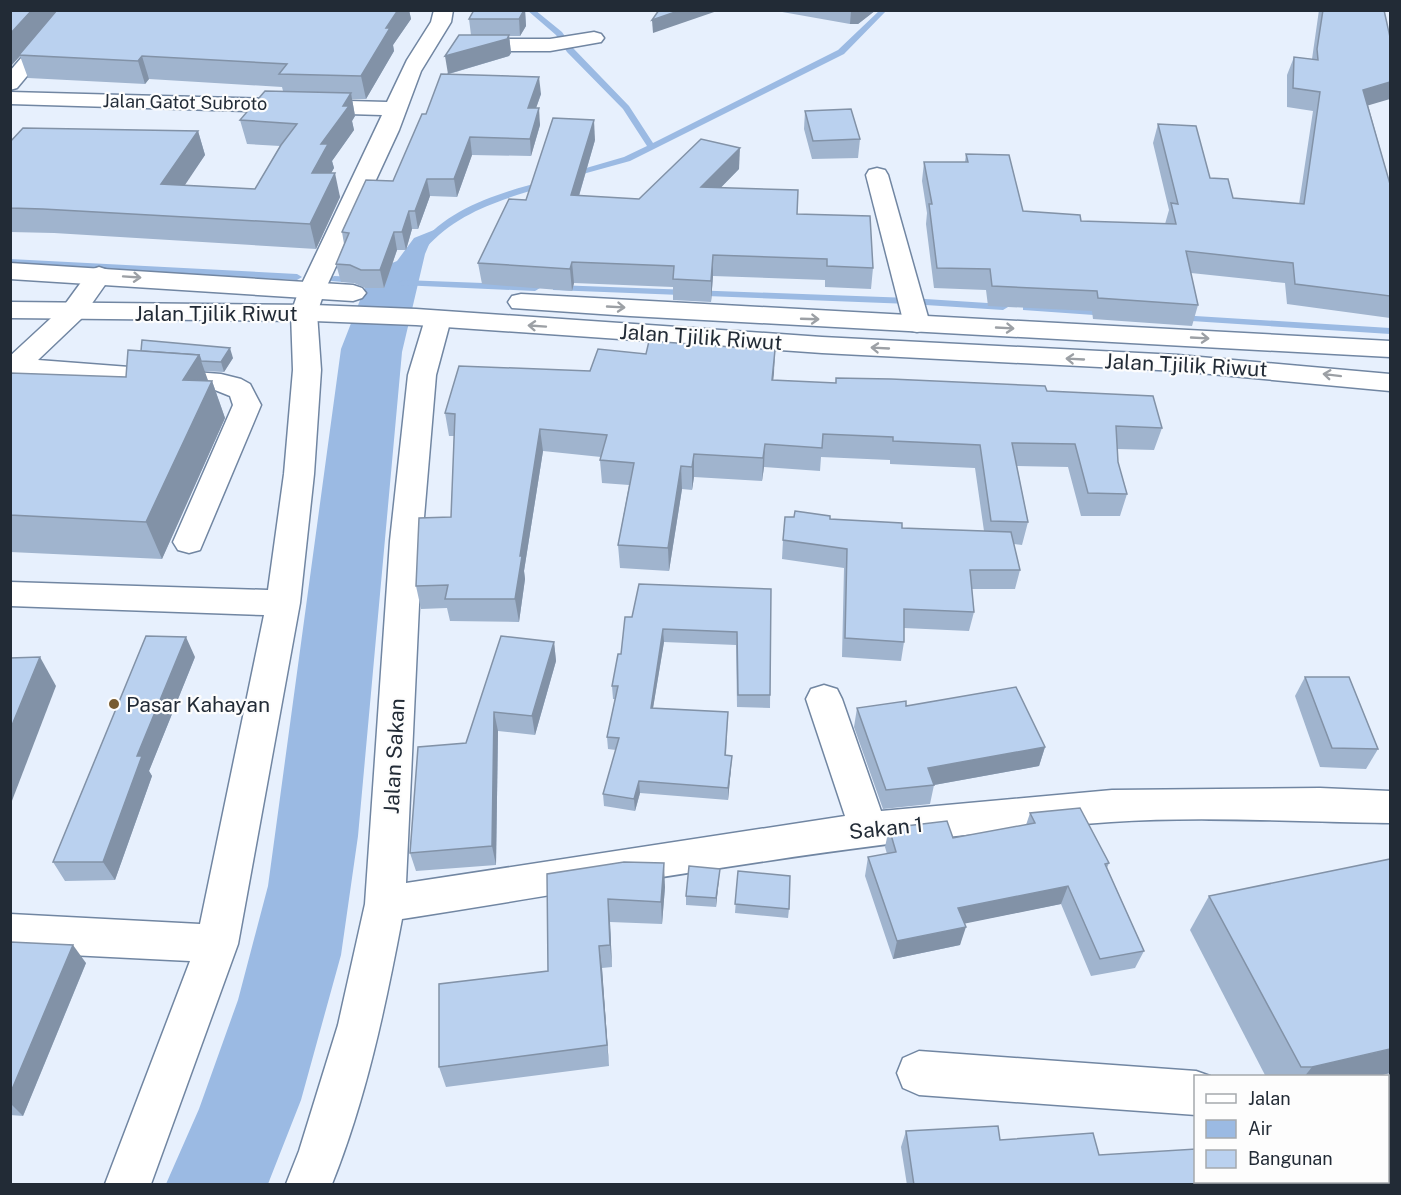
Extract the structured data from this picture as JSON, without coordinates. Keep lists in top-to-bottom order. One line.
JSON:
{"streets":{"main road":["Jalan Gatot Subroto","Jalan Tjilik Riwut","Jalan Sakan","Sakan 1"]},"crossings":[["Jalan Tjilik Riwut","Jalan Sakan"],["Jalan Sakan","Sakan 1"]],"places":["Pasar Kahayan"],"legend":["Jalan","Air","Bangunan"]}
